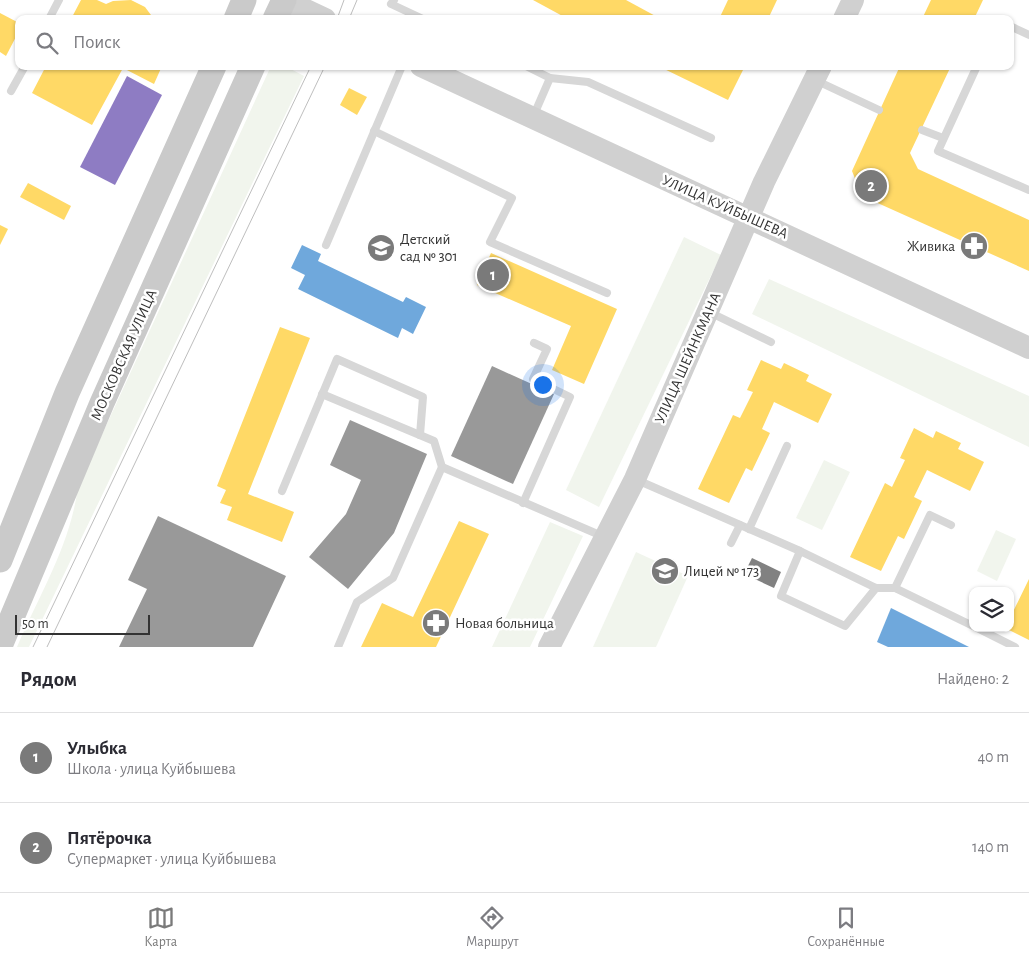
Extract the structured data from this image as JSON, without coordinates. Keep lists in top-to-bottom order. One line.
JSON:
{"streets":{"main road":["УЛИЦА КУЙБЫШЕВА","МОСКОВСКАЯ УЛИЦА","УЛИЦА ШЕЙНКМАНА"]},"crossings":[["УЛИЦА КУЙБЫШЕВА","УЛИЦА ШЕЙНКМАНА"]],"places":{"pharmacy":["Живика","Новая больница"],"school or university":["Детский сад № 301","Лицей № 173"]},"scale_bar":"50 m","page":{"search":"Поиск","pins":["2","1"],"scale":"50 m","heading":["Рядом","Найдено: 2"],"list":[{"mark":"1","name":"Улыбка","note":"Школа · улица Куйбышева","value":"40 m"},{"mark":"2","name":"Пятёрочка","note":"Супермаркет · улица Куйбышева","value":"140 m"}],"nav":["Карта","Маршрут","Сохранённые"]}}
